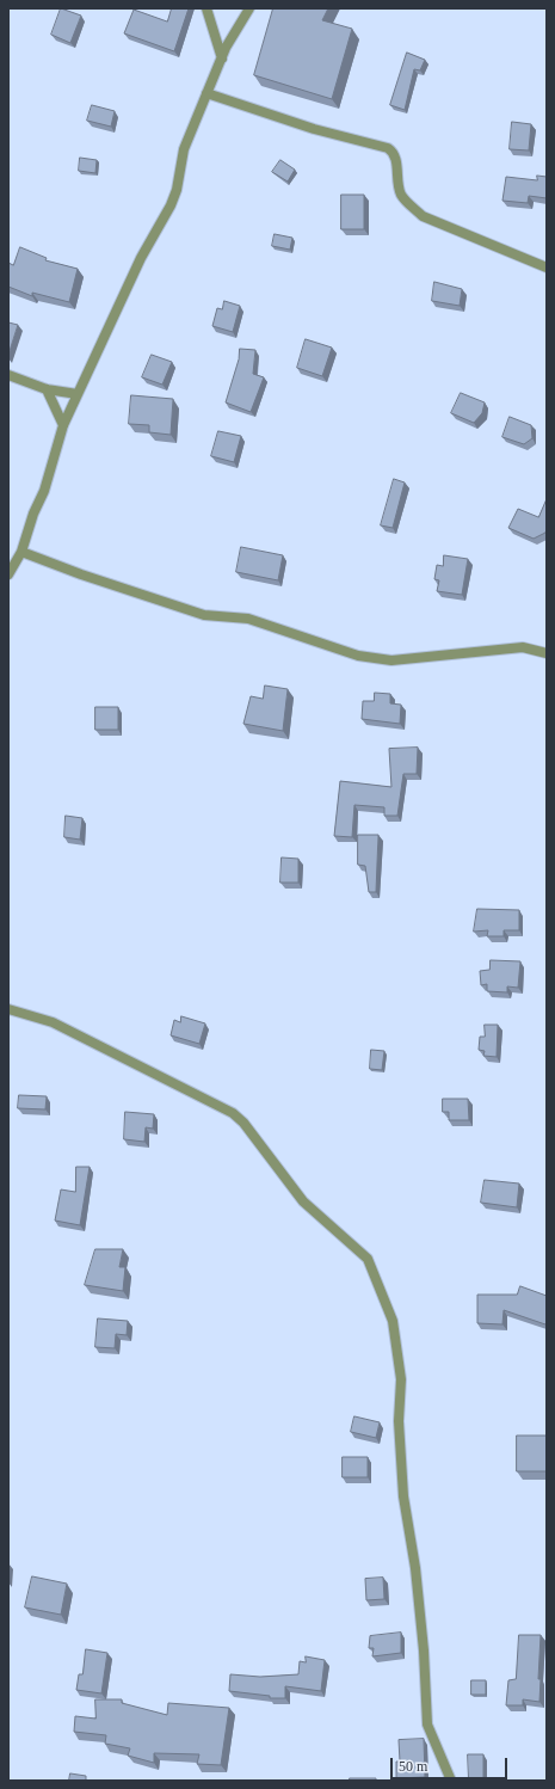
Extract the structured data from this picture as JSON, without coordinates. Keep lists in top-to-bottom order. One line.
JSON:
{"scale_bar":"50 m"}
